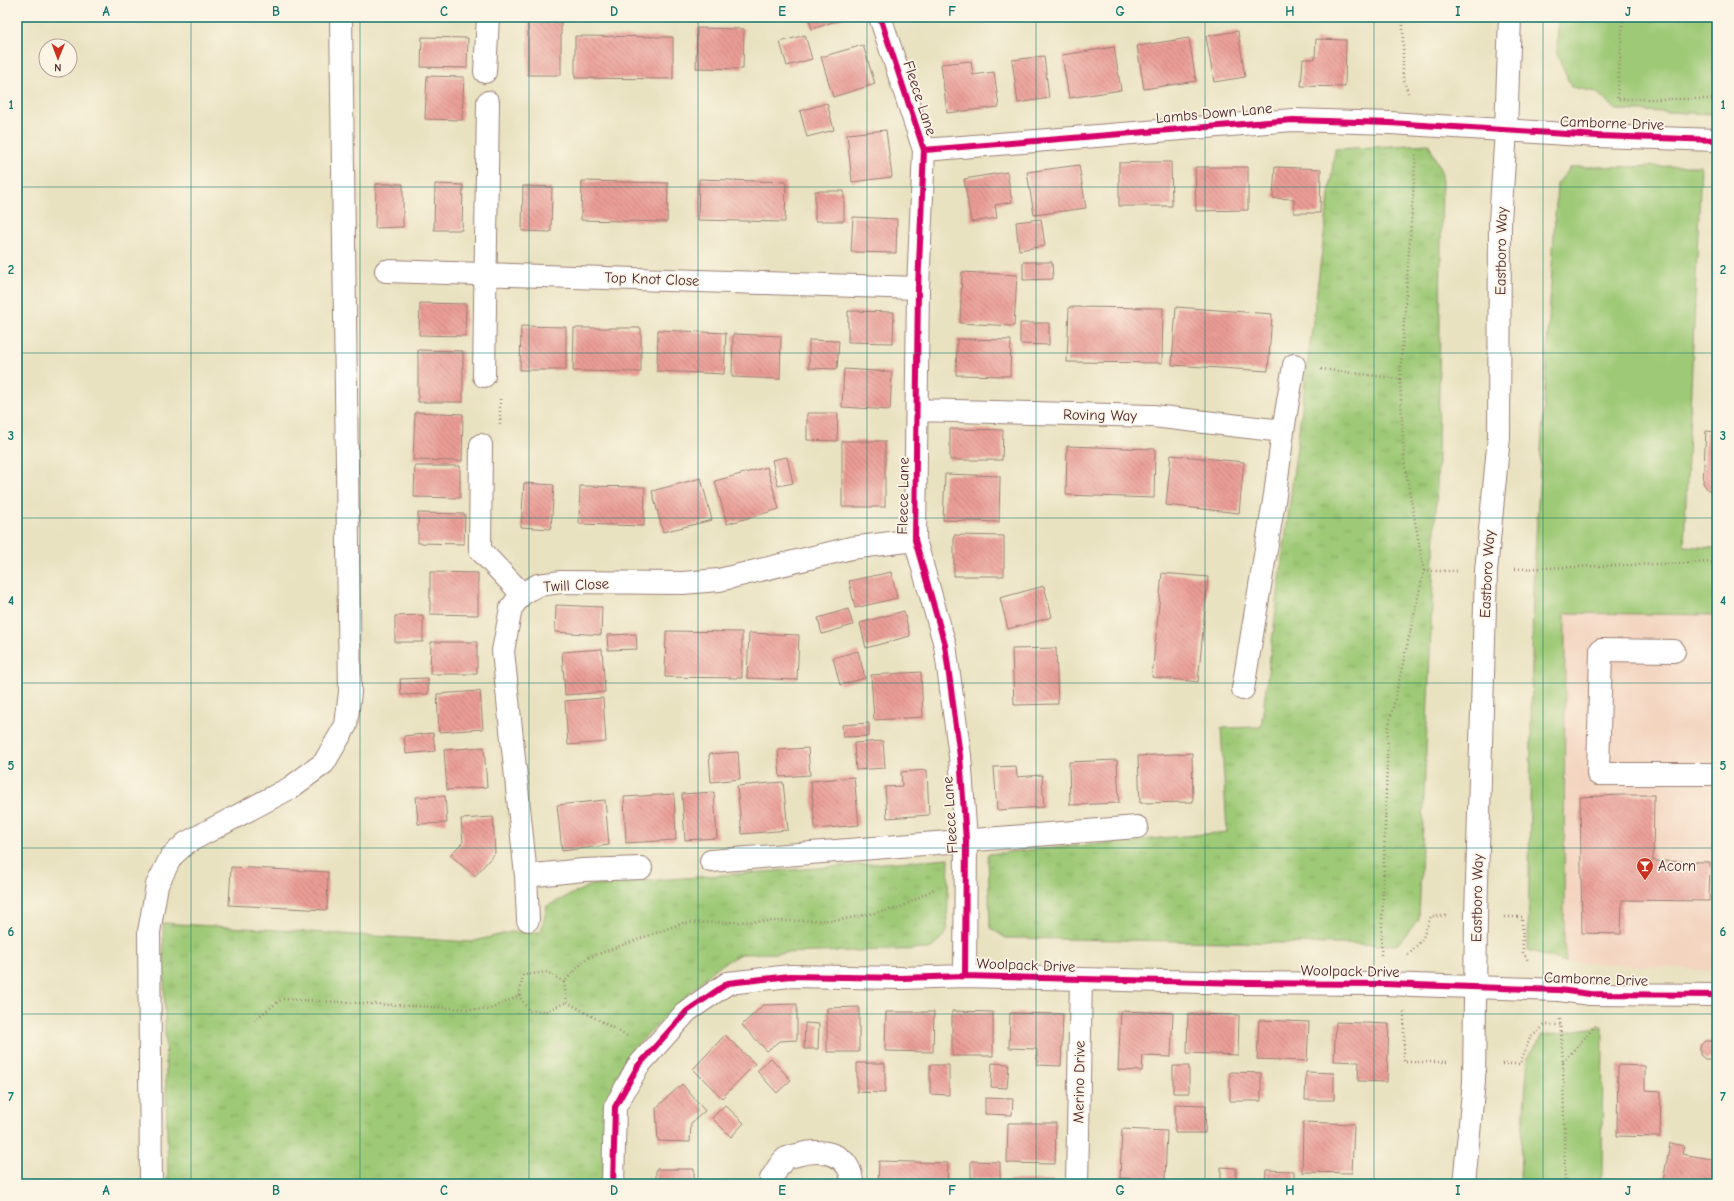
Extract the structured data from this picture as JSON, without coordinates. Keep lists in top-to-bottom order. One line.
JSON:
{"streets":{"street":["Fleece Lane","Lambs Down Lane","Camborne Drive","Eastboro Way","Top Knot Close","Roving Way","Twill Close","Woolpack Drive","Merino Drive"]},"crossings":[["Fleece Lane","Lambs Down Lane"],["Fleece Lane","Top Knot Close"],["Fleece Lane","Roving Way"],["Fleece Lane","Twill Close"],["Fleece Lane","Woolpack Drive"],["Lambs Down Lane","Camborne Drive"],["Lambs Down Lane","Eastboro Way"],["Camborne Drive","Eastboro Way"],["Camborne Drive","Woolpack Drive"],["Eastboro Way","Woolpack Drive"],["Woolpack Drive","Merino Drive"]],"places":{"bar":["Acorn"]},"north":"bottom","grid":{"columns":["A","B","C","D","E","F","G","H","I","J"],"rows":["1","2","3","4","5","6","7"]}}
